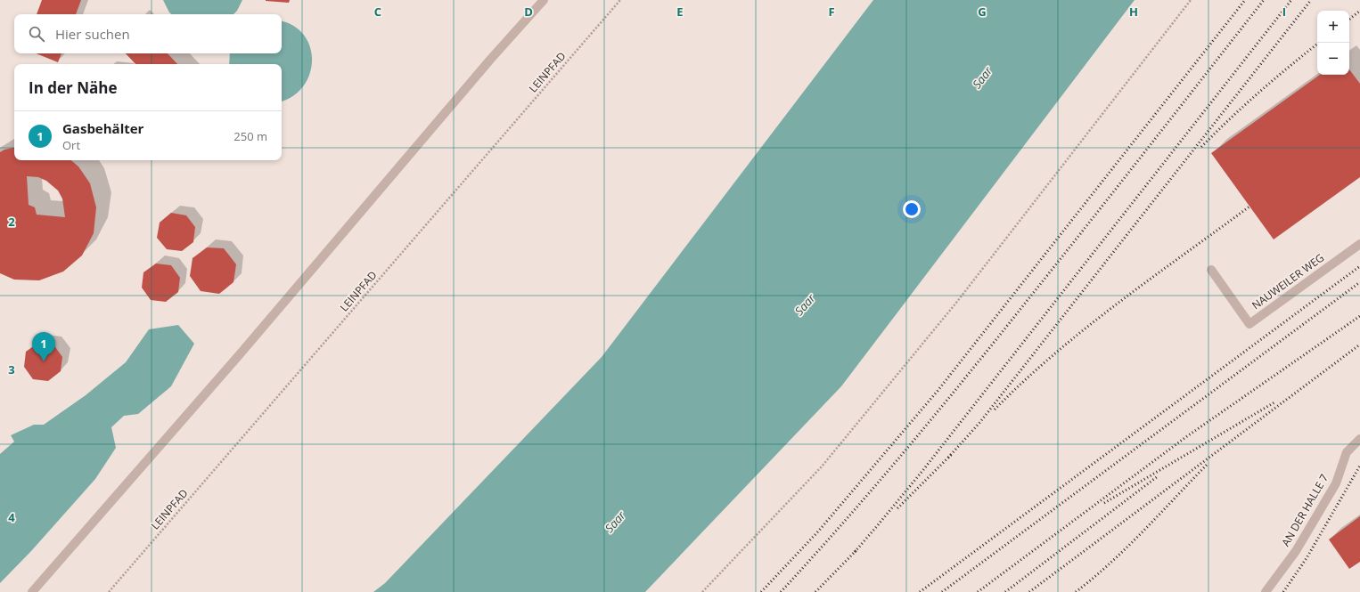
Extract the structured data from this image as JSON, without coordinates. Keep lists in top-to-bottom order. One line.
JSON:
{"streets":{"lane":["NAUWEILER WEG","AN DER HALLE 7"],"path":["LEINPFAD"]},"water":["Saar"],"page":{"map_buttons":["+","−"],"search":"Hier suchen","heading":"In der Nähe","list":[{"mark":"1","name":"Gasbehälter","note":"Ort","value":"250 m"}],"pins":"1"},"grid":{"columns":["C","D","E","F","G","H","I"],"rows":["2","3","4"]}}
